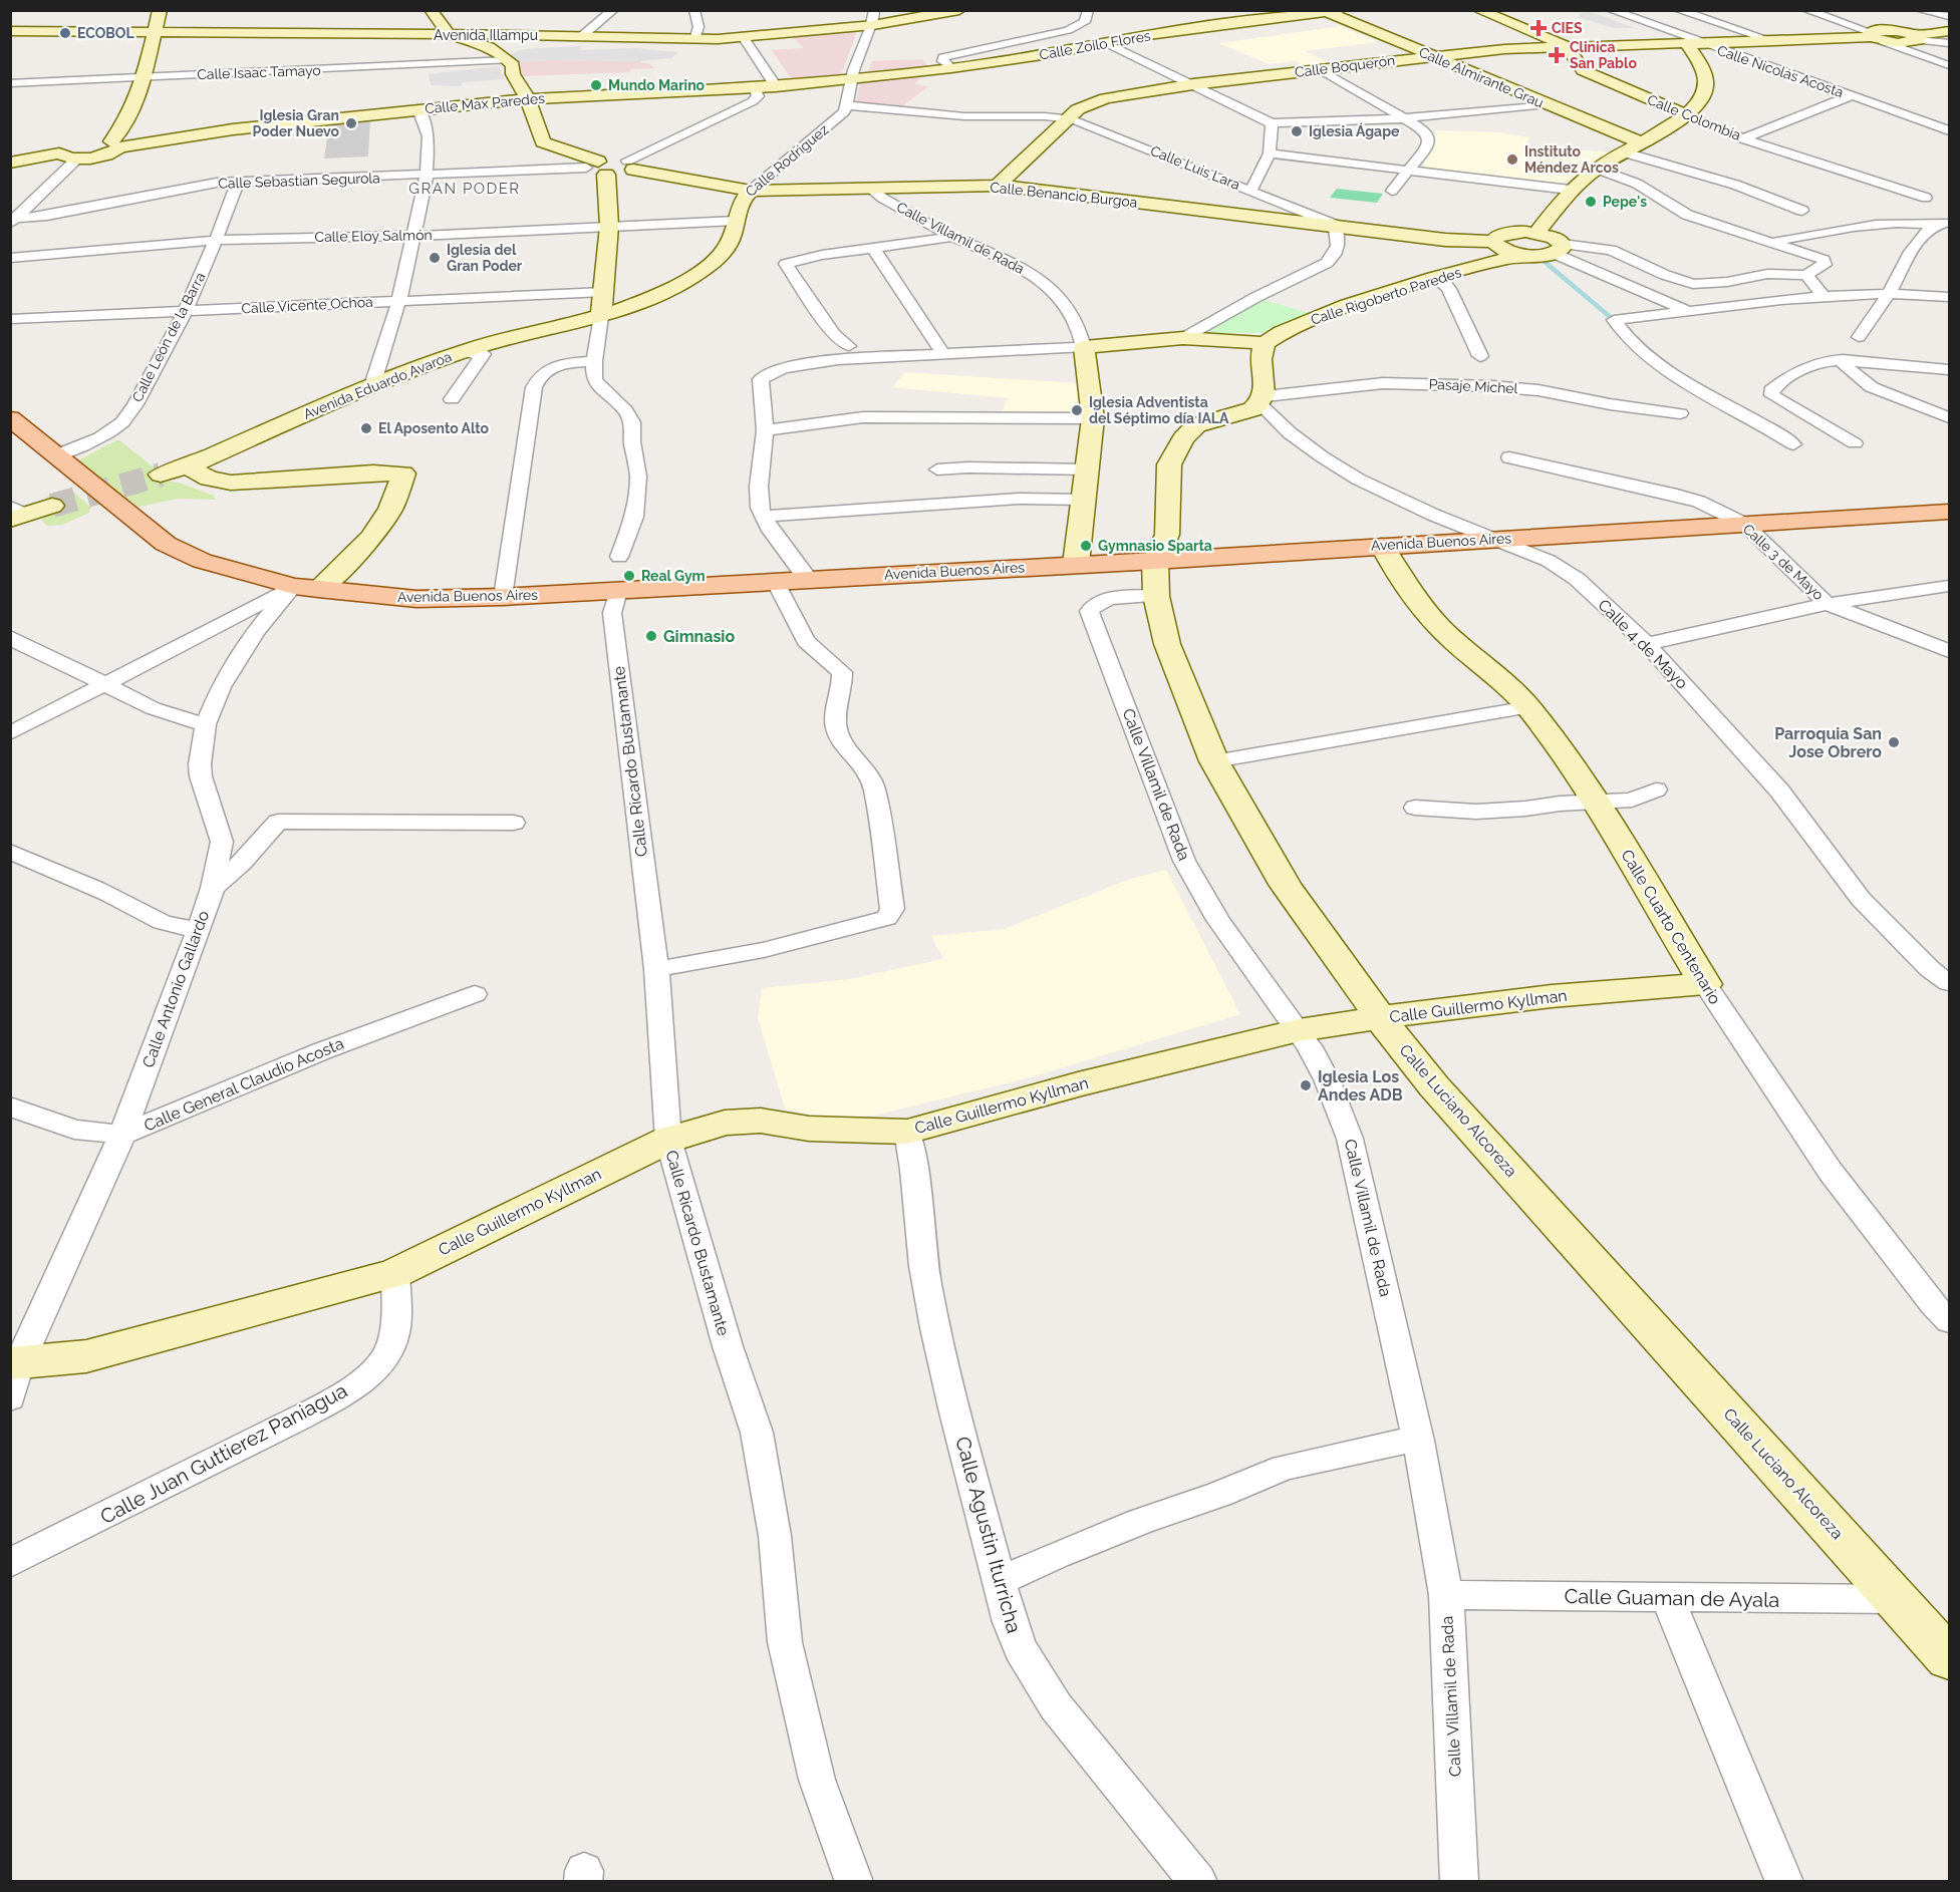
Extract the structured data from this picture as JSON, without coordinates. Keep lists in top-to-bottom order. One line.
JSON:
{"streets":{"main road":["Avenida Buenos Aires"],"street":["Avenida Illampu","Calle Zoilo Flores","Calle Boquerón","Calle Nicolás Acosta","Calle Isaac Tamayo","Calle Almirante Grau","Calle Max Paredes","Calle Colombia","Calle Rodriguez","Calle Luis Lara","Calle Sebastian Segurola","Calle Benancio Burgoa","Calle Eloy Salmón","Calle Villamil de Rada","Calle Rigoberto Paredes","Calle Vicente Ochoa","Calle León de la Barra","Avenida Eduardo Avaroa","Pasaje Michel","Calle 3 de Mayo","Calle 4 de Mayo","Calle Ricardo Bustamante","Calle Cuarto Centenario","Calle Antonio Gallardo","Calle Guillermo Kyllman","Calle General Claudio Acosta","Calle Luciano Alcoreza","Calle Juan Guttierez Paniagua","Calle Agustin Iturricha","Calle Guaman de Ayala"]},"crossings":[["Calle Zoilo Flores","Calle Almirante Grau"],["Calle Zoilo Flores","Calle Max Paredes"],["Calle Boquerón","Calle Nicolás Acosta"],["Calle Boquerón","Calle Almirante Grau"],["Calle Boquerón","Calle Colombia"],["Calle Boquerón","Calle Luis Lara"],["Calle Boquerón","Calle Benancio Burgoa"],["Calle Rodriguez","Calle Luis Lara"],["Calle Rodriguez","Calle Benancio Burgoa"],["Calle Rodriguez","Calle Eloy Salmón"],["Calle Rodriguez","Avenida Eduardo Avaroa"],["Calle Luis Lara","Calle Benancio Burgoa"],["Calle Sebastian Segurola","Calle León de la Barra"],["Calle Benancio Burgoa","Calle Villamil de Rada"],["Calle Eloy Salmón","Calle León de la Barra"],["Calle Villamil de Rada","Avenida Buenos Aires"],["Calle Villamil de Rada","Calle Guillermo Kyllman"],["Calle Villamil de Rada","Calle Luciano Alcoreza"],["Calle Villamil de Rada","Calle Guaman de Ayala"],["Calle Vicente Ochoa","Calle León de la Barra"],["Calle León de la Barra","Avenida Buenos Aires"],["Avenida Eduardo Avaroa","Calle Antonio Gallardo"],["Pasaje Michel","Calle 4 de Mayo"],["Pasaje Michel","Calle Luciano Alcoreza"],["Avenida Buenos Aires","Calle 3 de Mayo"],["Avenida Buenos Aires","Calle 4 de Mayo"],["Avenida Buenos Aires","Calle Ricardo Bustamante"],["Avenida Buenos Aires","Calle Cuarto Centenario"],["Avenida Buenos Aires","Calle Antonio Gallardo"],["Avenida Buenos Aires","Calle Luciano Alcoreza"],["Calle 4 de Mayo","Calle Luciano Alcoreza"],["Calle Ricardo Bustamante","Calle Guillermo Kyllman"],["Calle Cuarto Centenario","Calle Guillermo Kyllman"],["Calle Antonio Gallardo","Calle Guillermo Kyllman"],["Calle Antonio Gallardo","Calle General Claudio Acosta"],["Calle Guillermo Kyllman","Calle Luciano Alcoreza"],["Calle Guillermo Kyllman","Calle Juan Guttierez Paniagua"],["Calle Guillermo Kyllman","Calle Agustin Iturricha"],["Calle Luciano Alcoreza","Calle Guaman de Ayala"]],"districts":["GRAN PODER"],"places":{"health":["CIES","Clinica San Pablo"],"other":["ECOBOL","Mundo Marino","Iglesia Gran Poder Nuevo","Iglesia Ágape","Instituto Méndez Arcos","Pepe's","Iglesia del Gran Poder","Iglesia Adventista del Séptimo día IALA","El Aposento Alto","Gymnasio Sparta","Real Gym","Gimnasio","Parroquia San Jose Obrero","Iglesia Los Andes ADB"]}}
